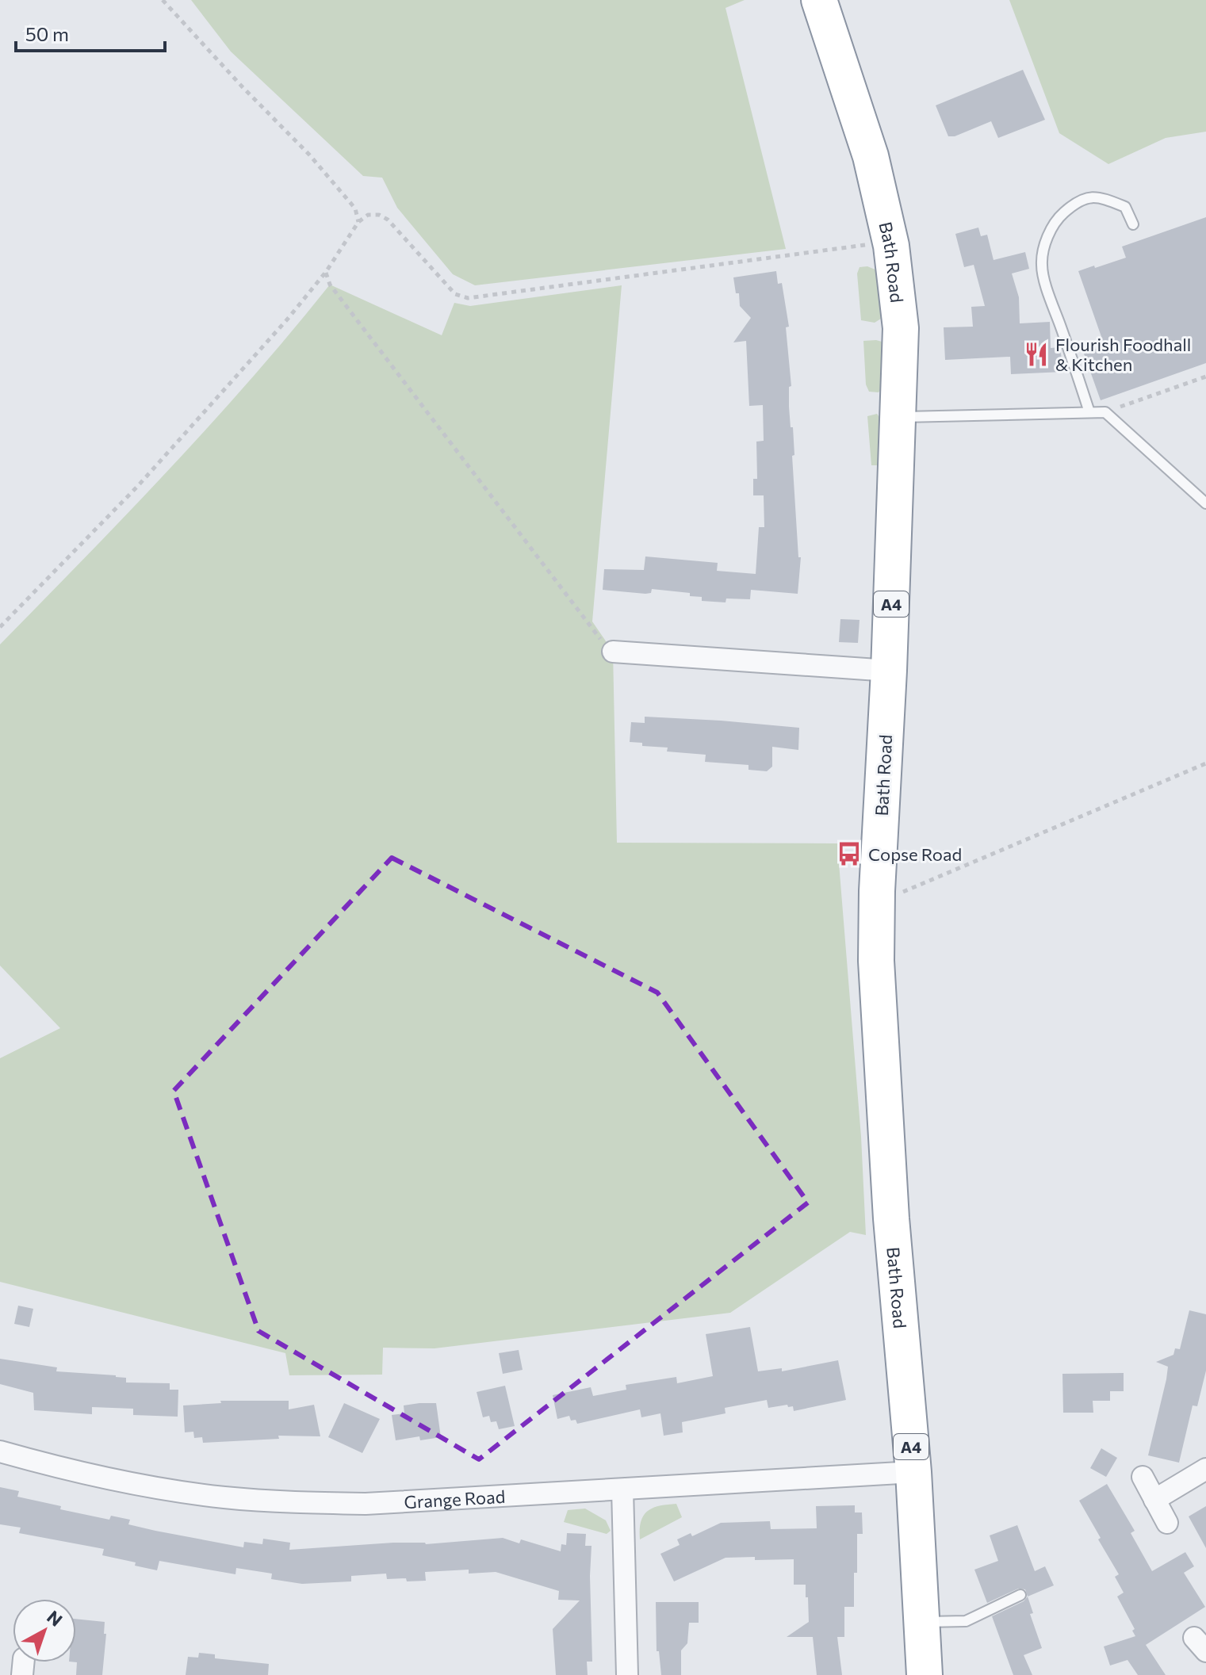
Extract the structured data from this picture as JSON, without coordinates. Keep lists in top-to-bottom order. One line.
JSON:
{"streets":{"highway":["Bath Road","A4"],"street":["Grange Road"]},"crossings":[["Bath Road","Grange Road"]],"places":{"restaurant":["Flourish Foodhall & Kitchen"],"bus stop":["Copse Road"]},"scale_bar":"50 m","north":"top right"}
